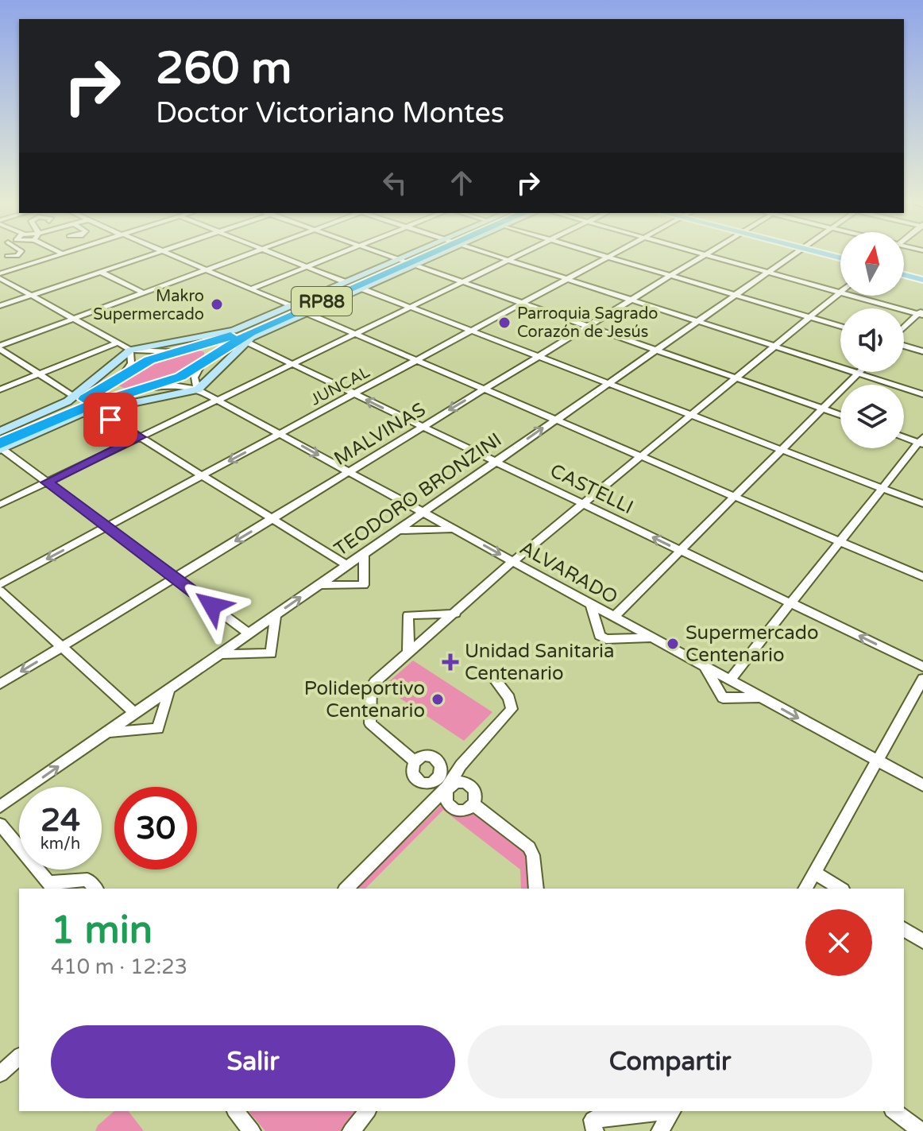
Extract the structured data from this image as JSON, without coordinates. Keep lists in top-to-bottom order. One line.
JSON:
{"streets":{"highway":["RP88"],"street":["JUNCAL","MALVINAS","CASTELLI","TEODORO BRONZINI","ALVARADO"]},"crossings":[["RP88","ALVARADO"],["JUNCAL","CASTELLI"],["JUNCAL","ALVARADO"],["MALVINAS","CASTELLI"],["MALVINAS","ALVARADO"],["CASTELLI","TEODORO BRONZINI"],["TEODORO BRONZINI","ALVARADO"]],"places":{"other":["Makro Supermercado","Parroquia Sagrado Corazón de Jesús","Supermercado Centenario","Polideportivo Centenario"],"health":["Unidad Sanitaria Centenario"]},"north":"top","page":{"turn":["260 m","Doctor Victoriano Montes"],"speed":"24 km/h","limit":"30","heading":["1 min","410 m · 12:23"],"buttons":["Salir","Compartir"]}}
